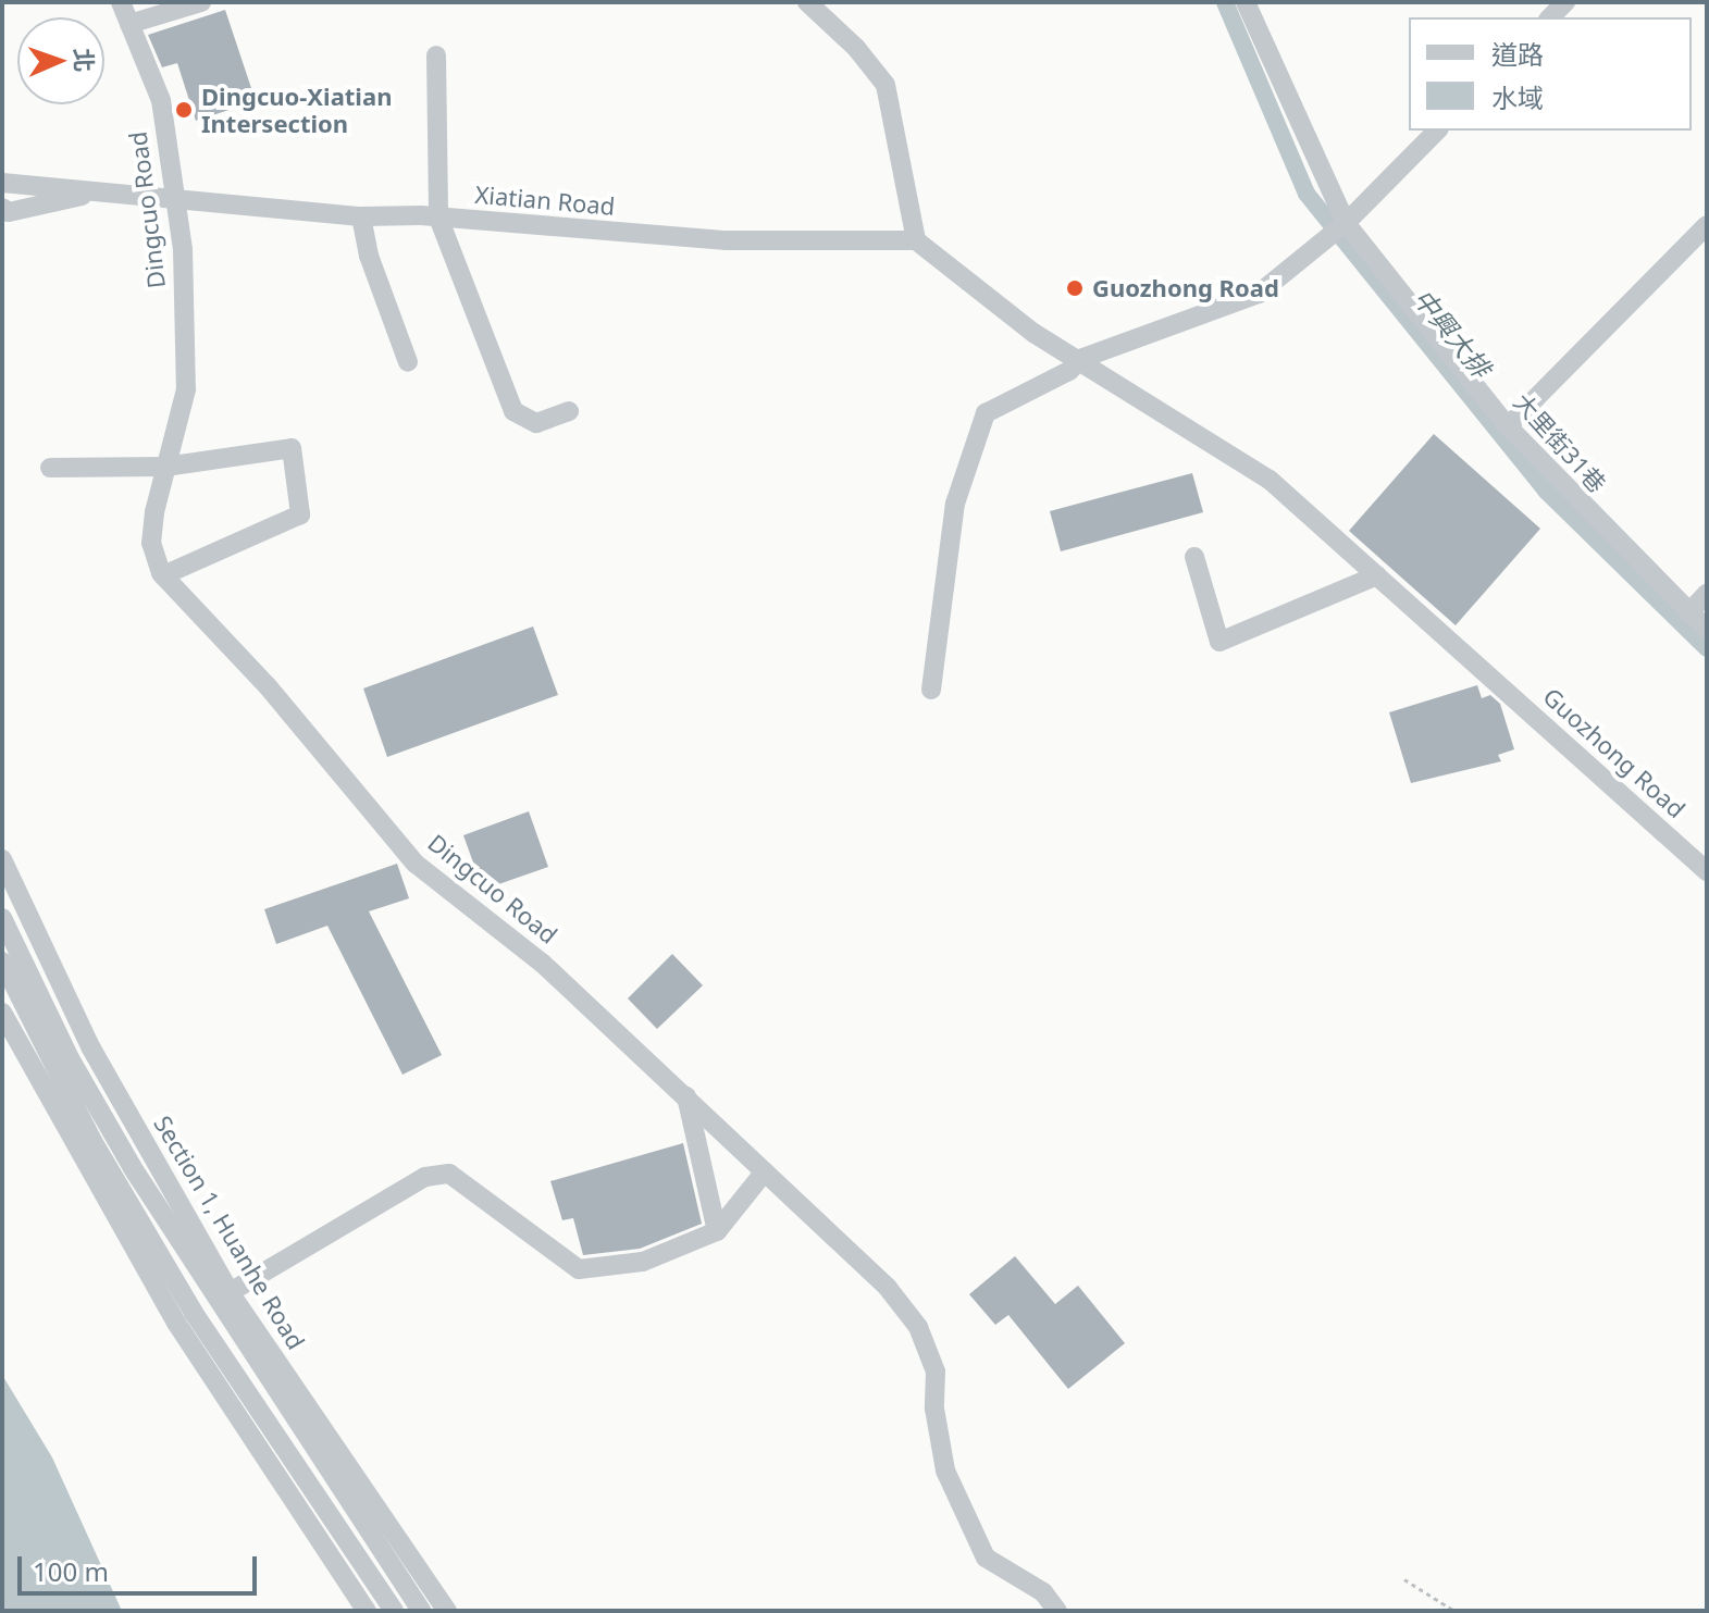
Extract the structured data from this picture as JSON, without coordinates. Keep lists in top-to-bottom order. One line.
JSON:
{"streets":{"street":["Xiatian Road","Dingcuo Road","大里街31巷","Guozhong Road","Section 1, Huanhe Road"]},"crossings":[["Xiatian Road","Dingcuo Road"],["Xiatian Road","Guozhong Road"]],"water":["中興大排"],"places":["Dingcuo-Xiatian Intersection","Guozhong Road"],"legend":["道路","水域"],"scale_bar":"100 m","north":"right"}
